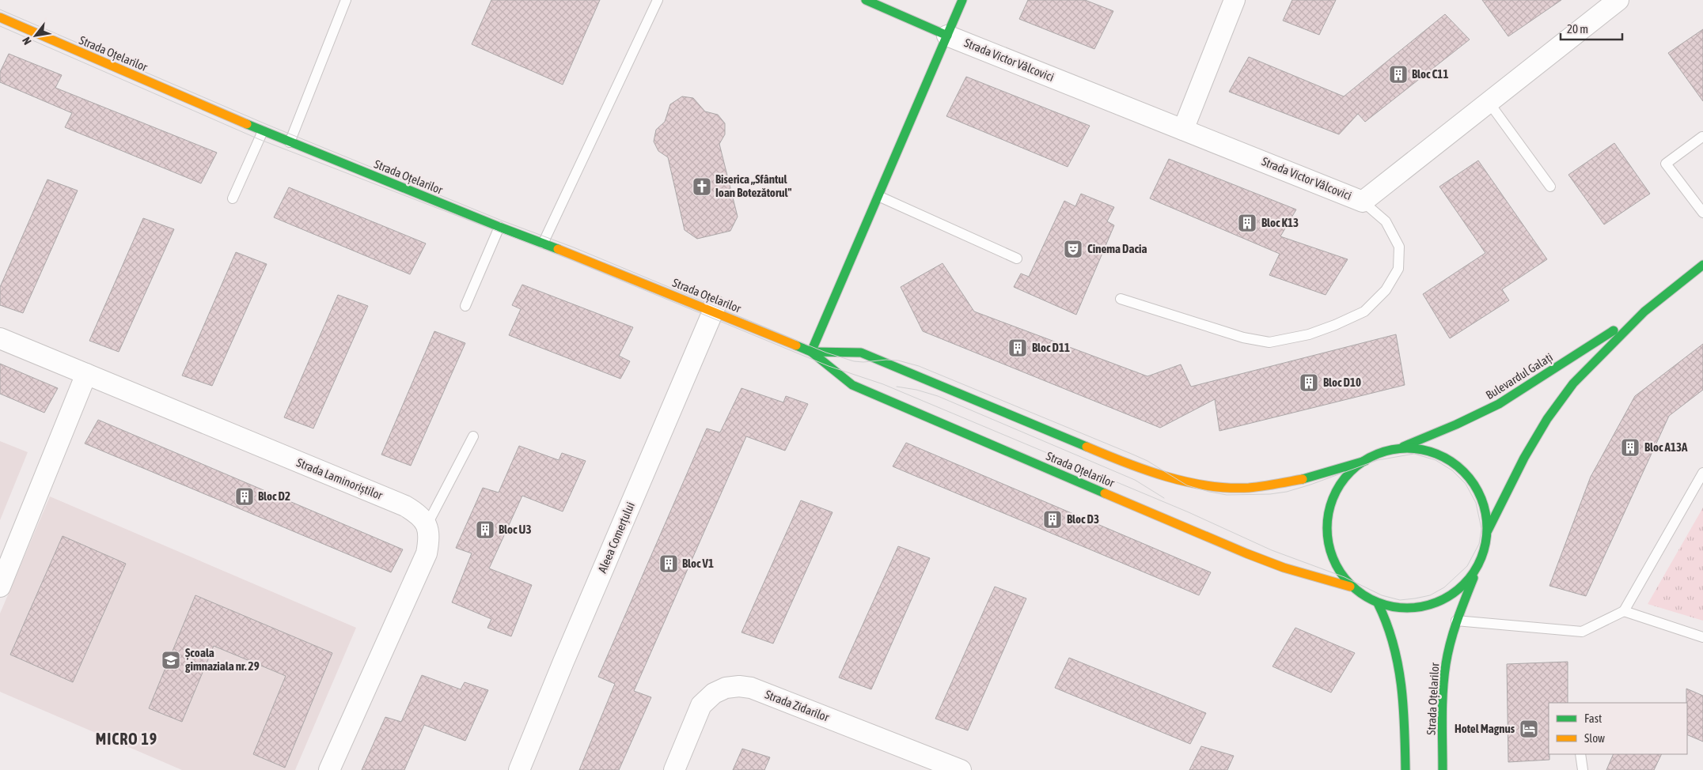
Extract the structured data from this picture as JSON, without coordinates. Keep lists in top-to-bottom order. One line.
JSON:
{"streets":{"main road":["Strada Oțelarilor","Strada Victor Vâlcovici","Bulevardul Galați"],"street":["Strada Laminoriștilor","Aleea Comerțului","Strada Zidarilor"]},"crossings":[["Strada Oțelarilor","Aleea Comerțului"]],"districts":["MICRO 19"],"places":{"building":["Bloc C11","Bloc K13","Bloc D11","Bloc D10","Bloc A13A","Bloc D2","Bloc D3","Bloc U3","Bloc V1"],"church":["Biserica „Sfântul Ioan Botezătorul\""],"theatre":["Cinema Dacia"],"school or university":["Școala gimnaziala nr. 29"],"hotel":["Hotel Magnus"]},"legend":["Fast","Slow"],"scale_bar":"20 m","north":"bottom left"}
